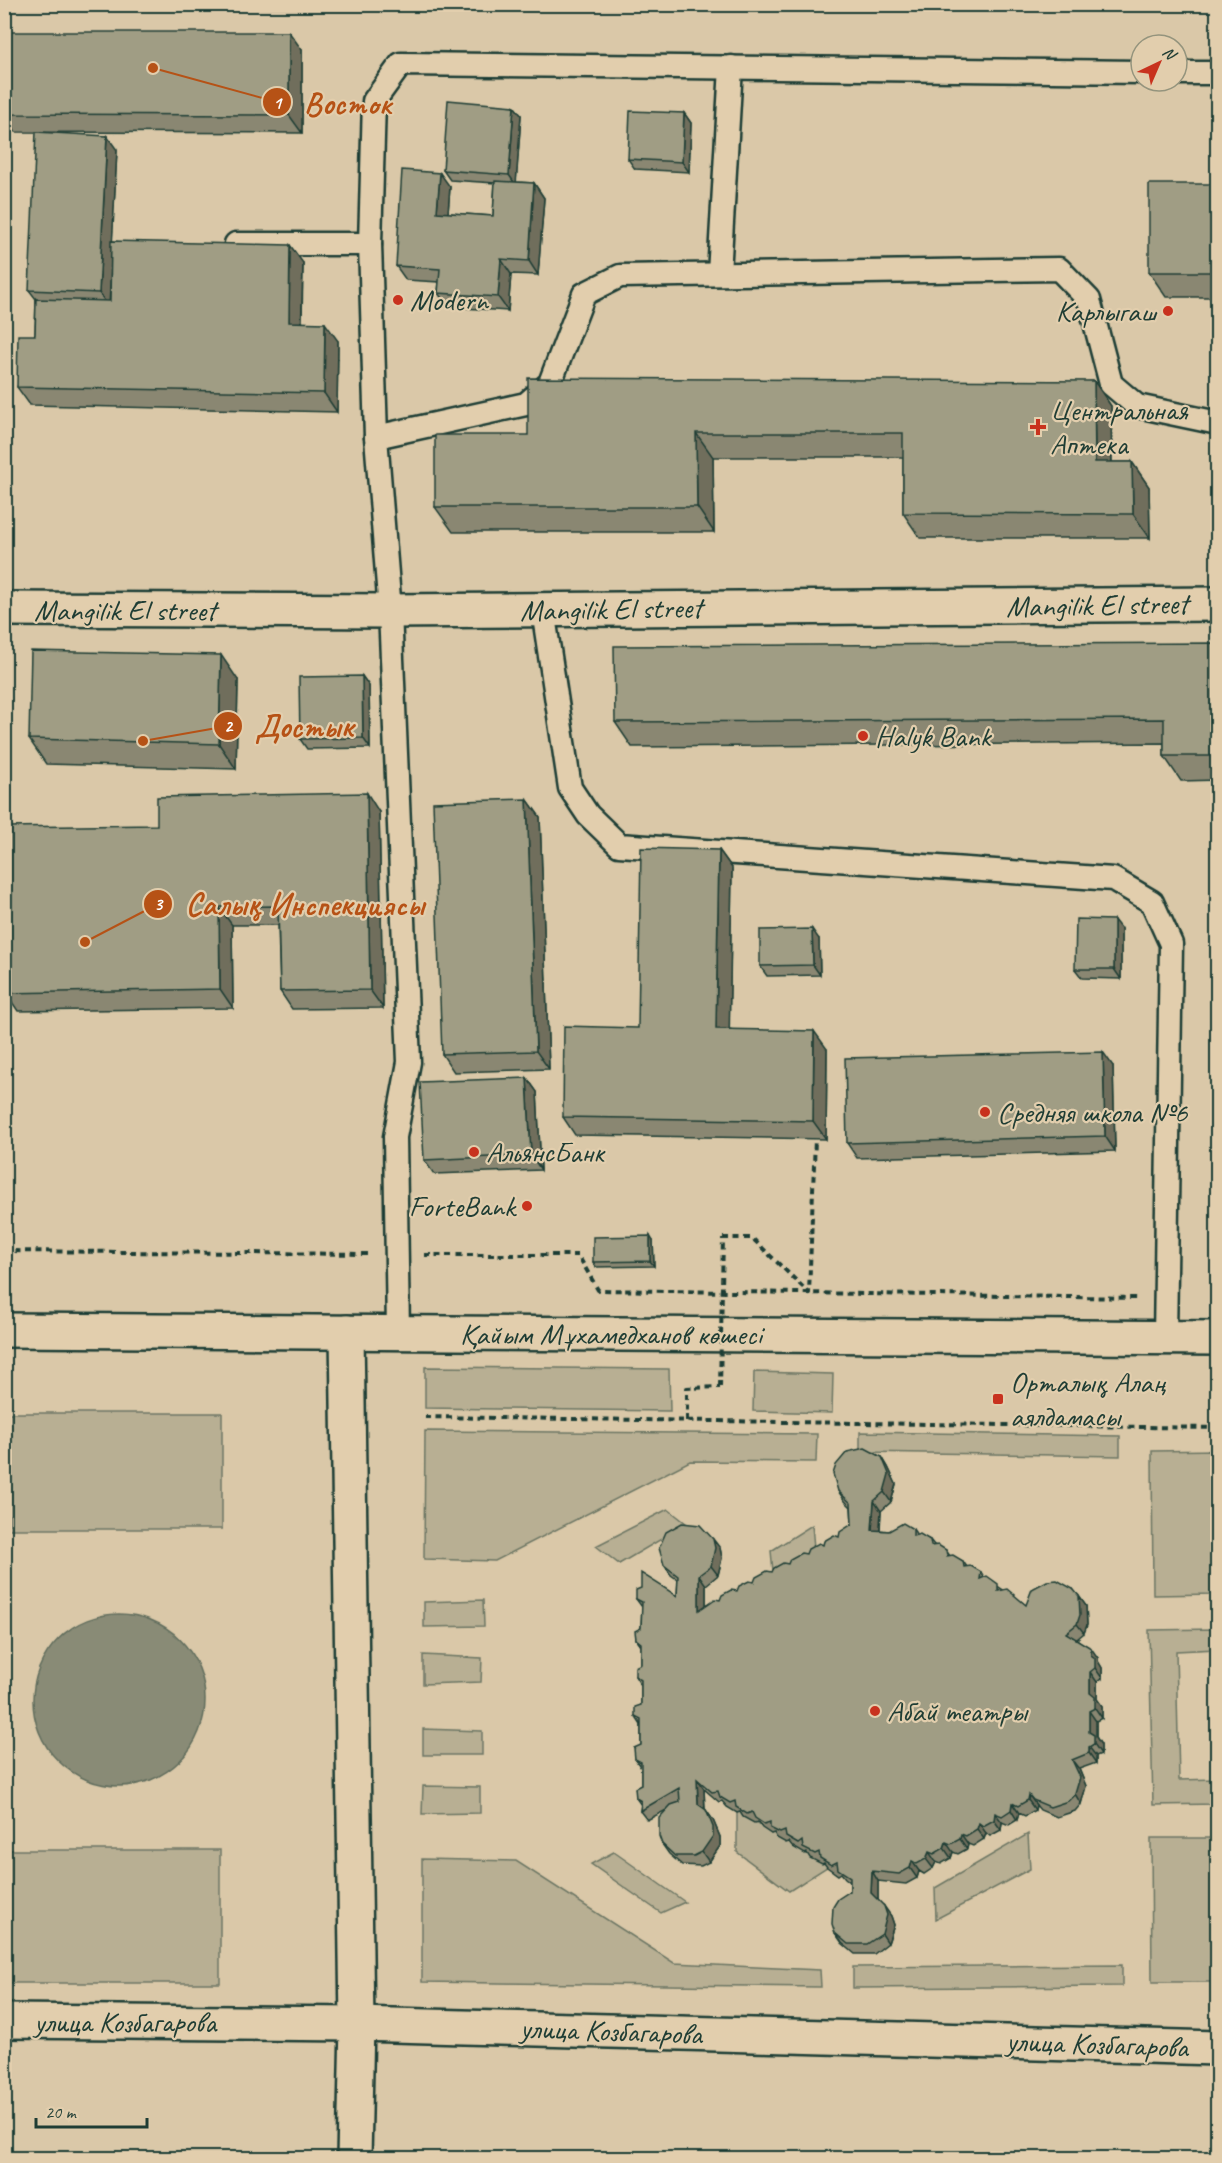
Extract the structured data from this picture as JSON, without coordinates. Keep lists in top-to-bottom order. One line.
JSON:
{"streets":{"street":["Mangilik El street","Қайым Мұхамедханов көшесі","улица Козбагарова"]},"places":{"other":["Восток","Modern","Карлыгаш","Halyk Bank","Достык","Салық Инспекциясы","Средняя школа №6","АльянсБанк","ForteBank","Абай театры"],"health":["Центральная Аптека"],"transit":["Орталық Алаң аялдамасы"]},"scale_bar":"20 m","north":"top right"}
